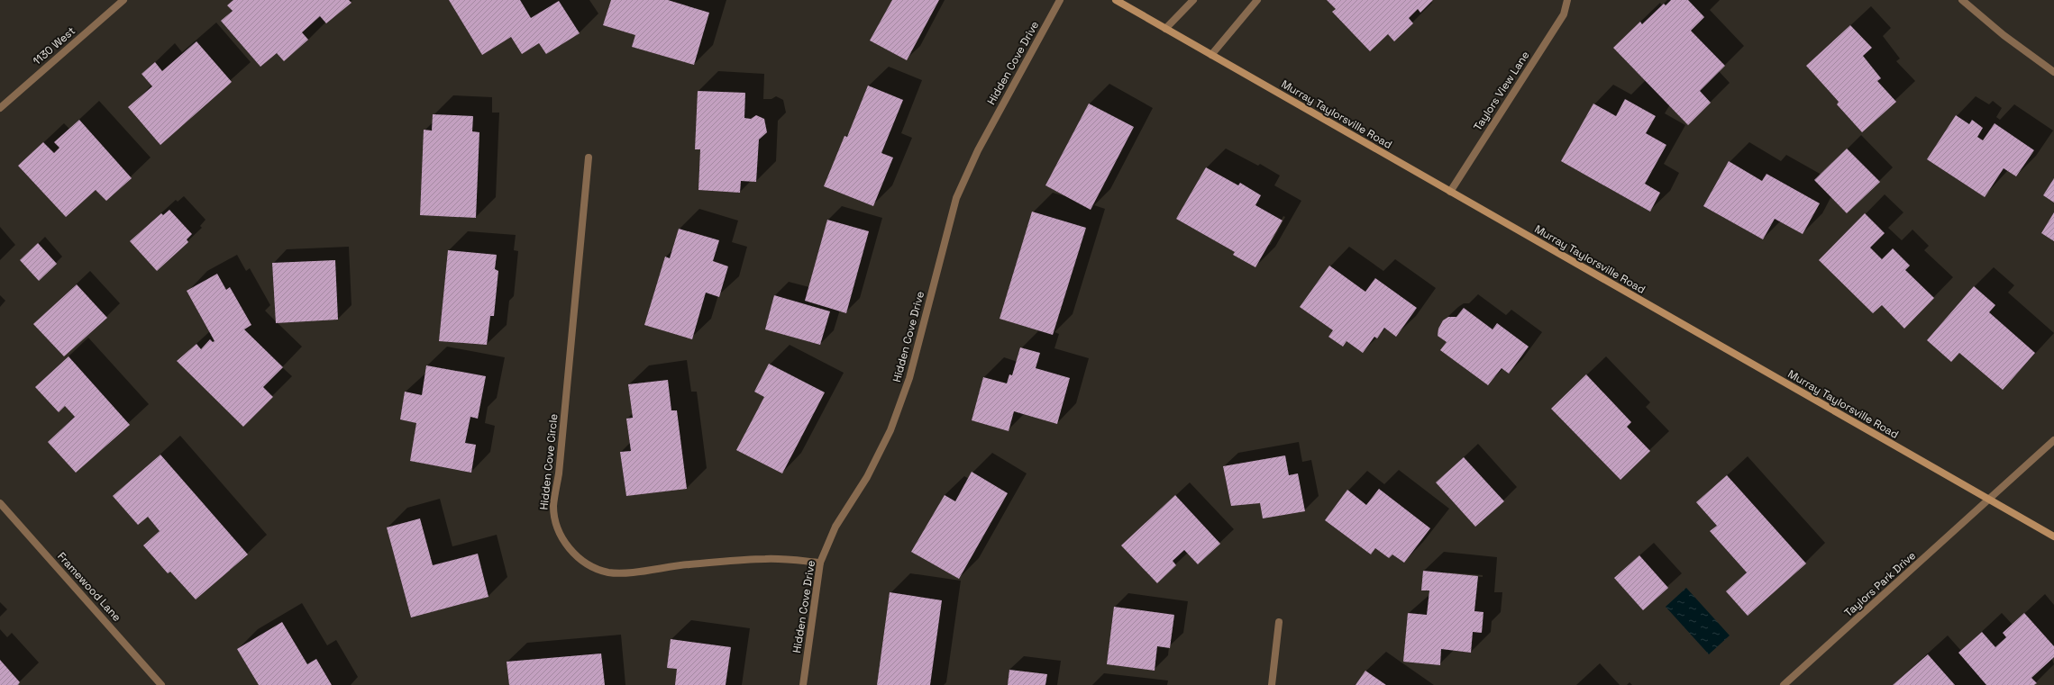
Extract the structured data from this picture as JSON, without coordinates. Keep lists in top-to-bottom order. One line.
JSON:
{"streets":{"street":["1130 West","Hidden Cove Drive","Taylors View Lane","Murray Taylorsville Road","Hidden Cove Circle","Taylors Park Drive","Framewood Lane"]},"crossings":[["Hidden Cove Drive","Hidden Cove Circle"],["Taylors View Lane","Murray Taylorsville Road"],["Murray Taylorsville Road","Taylors Park Drive"]]}
